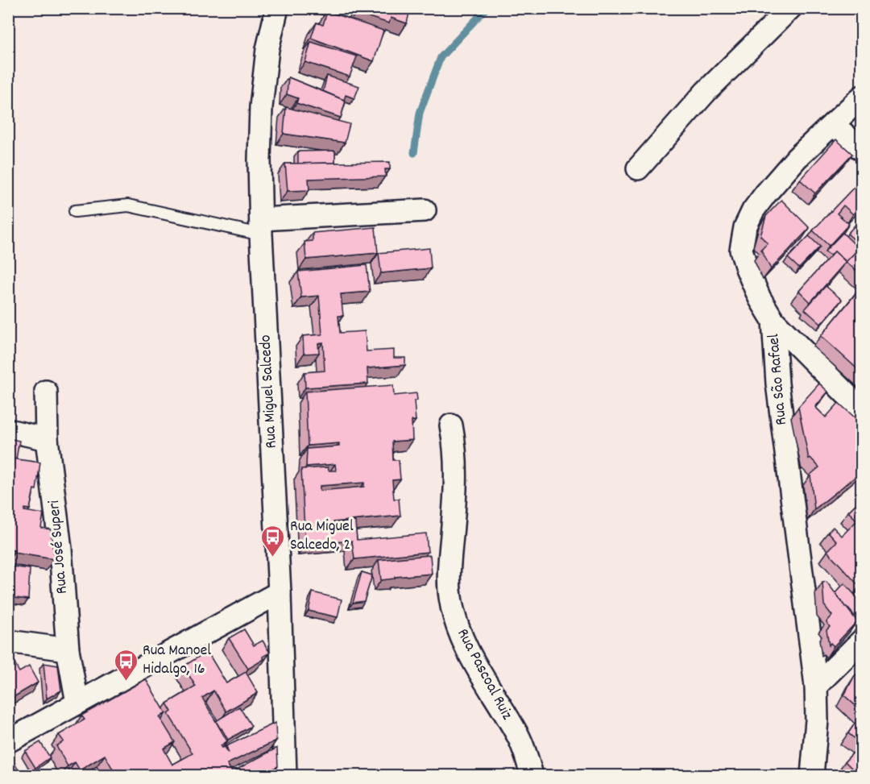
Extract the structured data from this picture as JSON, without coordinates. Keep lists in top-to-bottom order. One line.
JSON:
{"streets":{"street":["Rua São Rafael","Rua Miguel Salcedo","Rua José Superi","Rua Pascoal Ruiz"]},"places":{"bus stop":["Rua Miguel Salcedo, 2","Rua Manoel Hidalgo, 16"]}}
